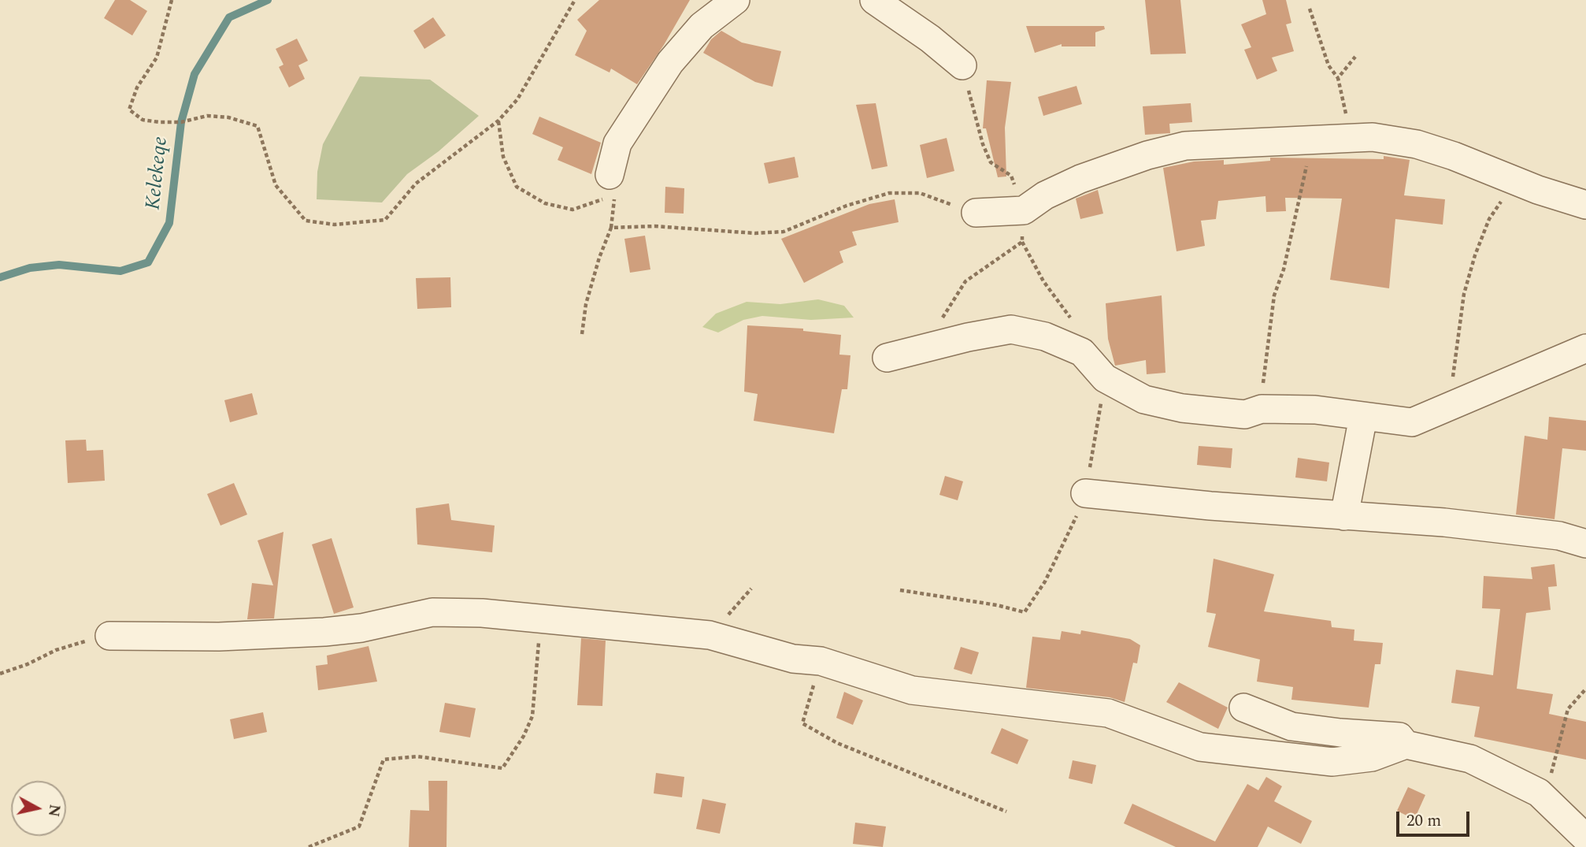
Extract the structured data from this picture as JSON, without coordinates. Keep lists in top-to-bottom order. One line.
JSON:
{"water":["Kelekeqe"],"scale_bar":"20 m","north":"right"}
